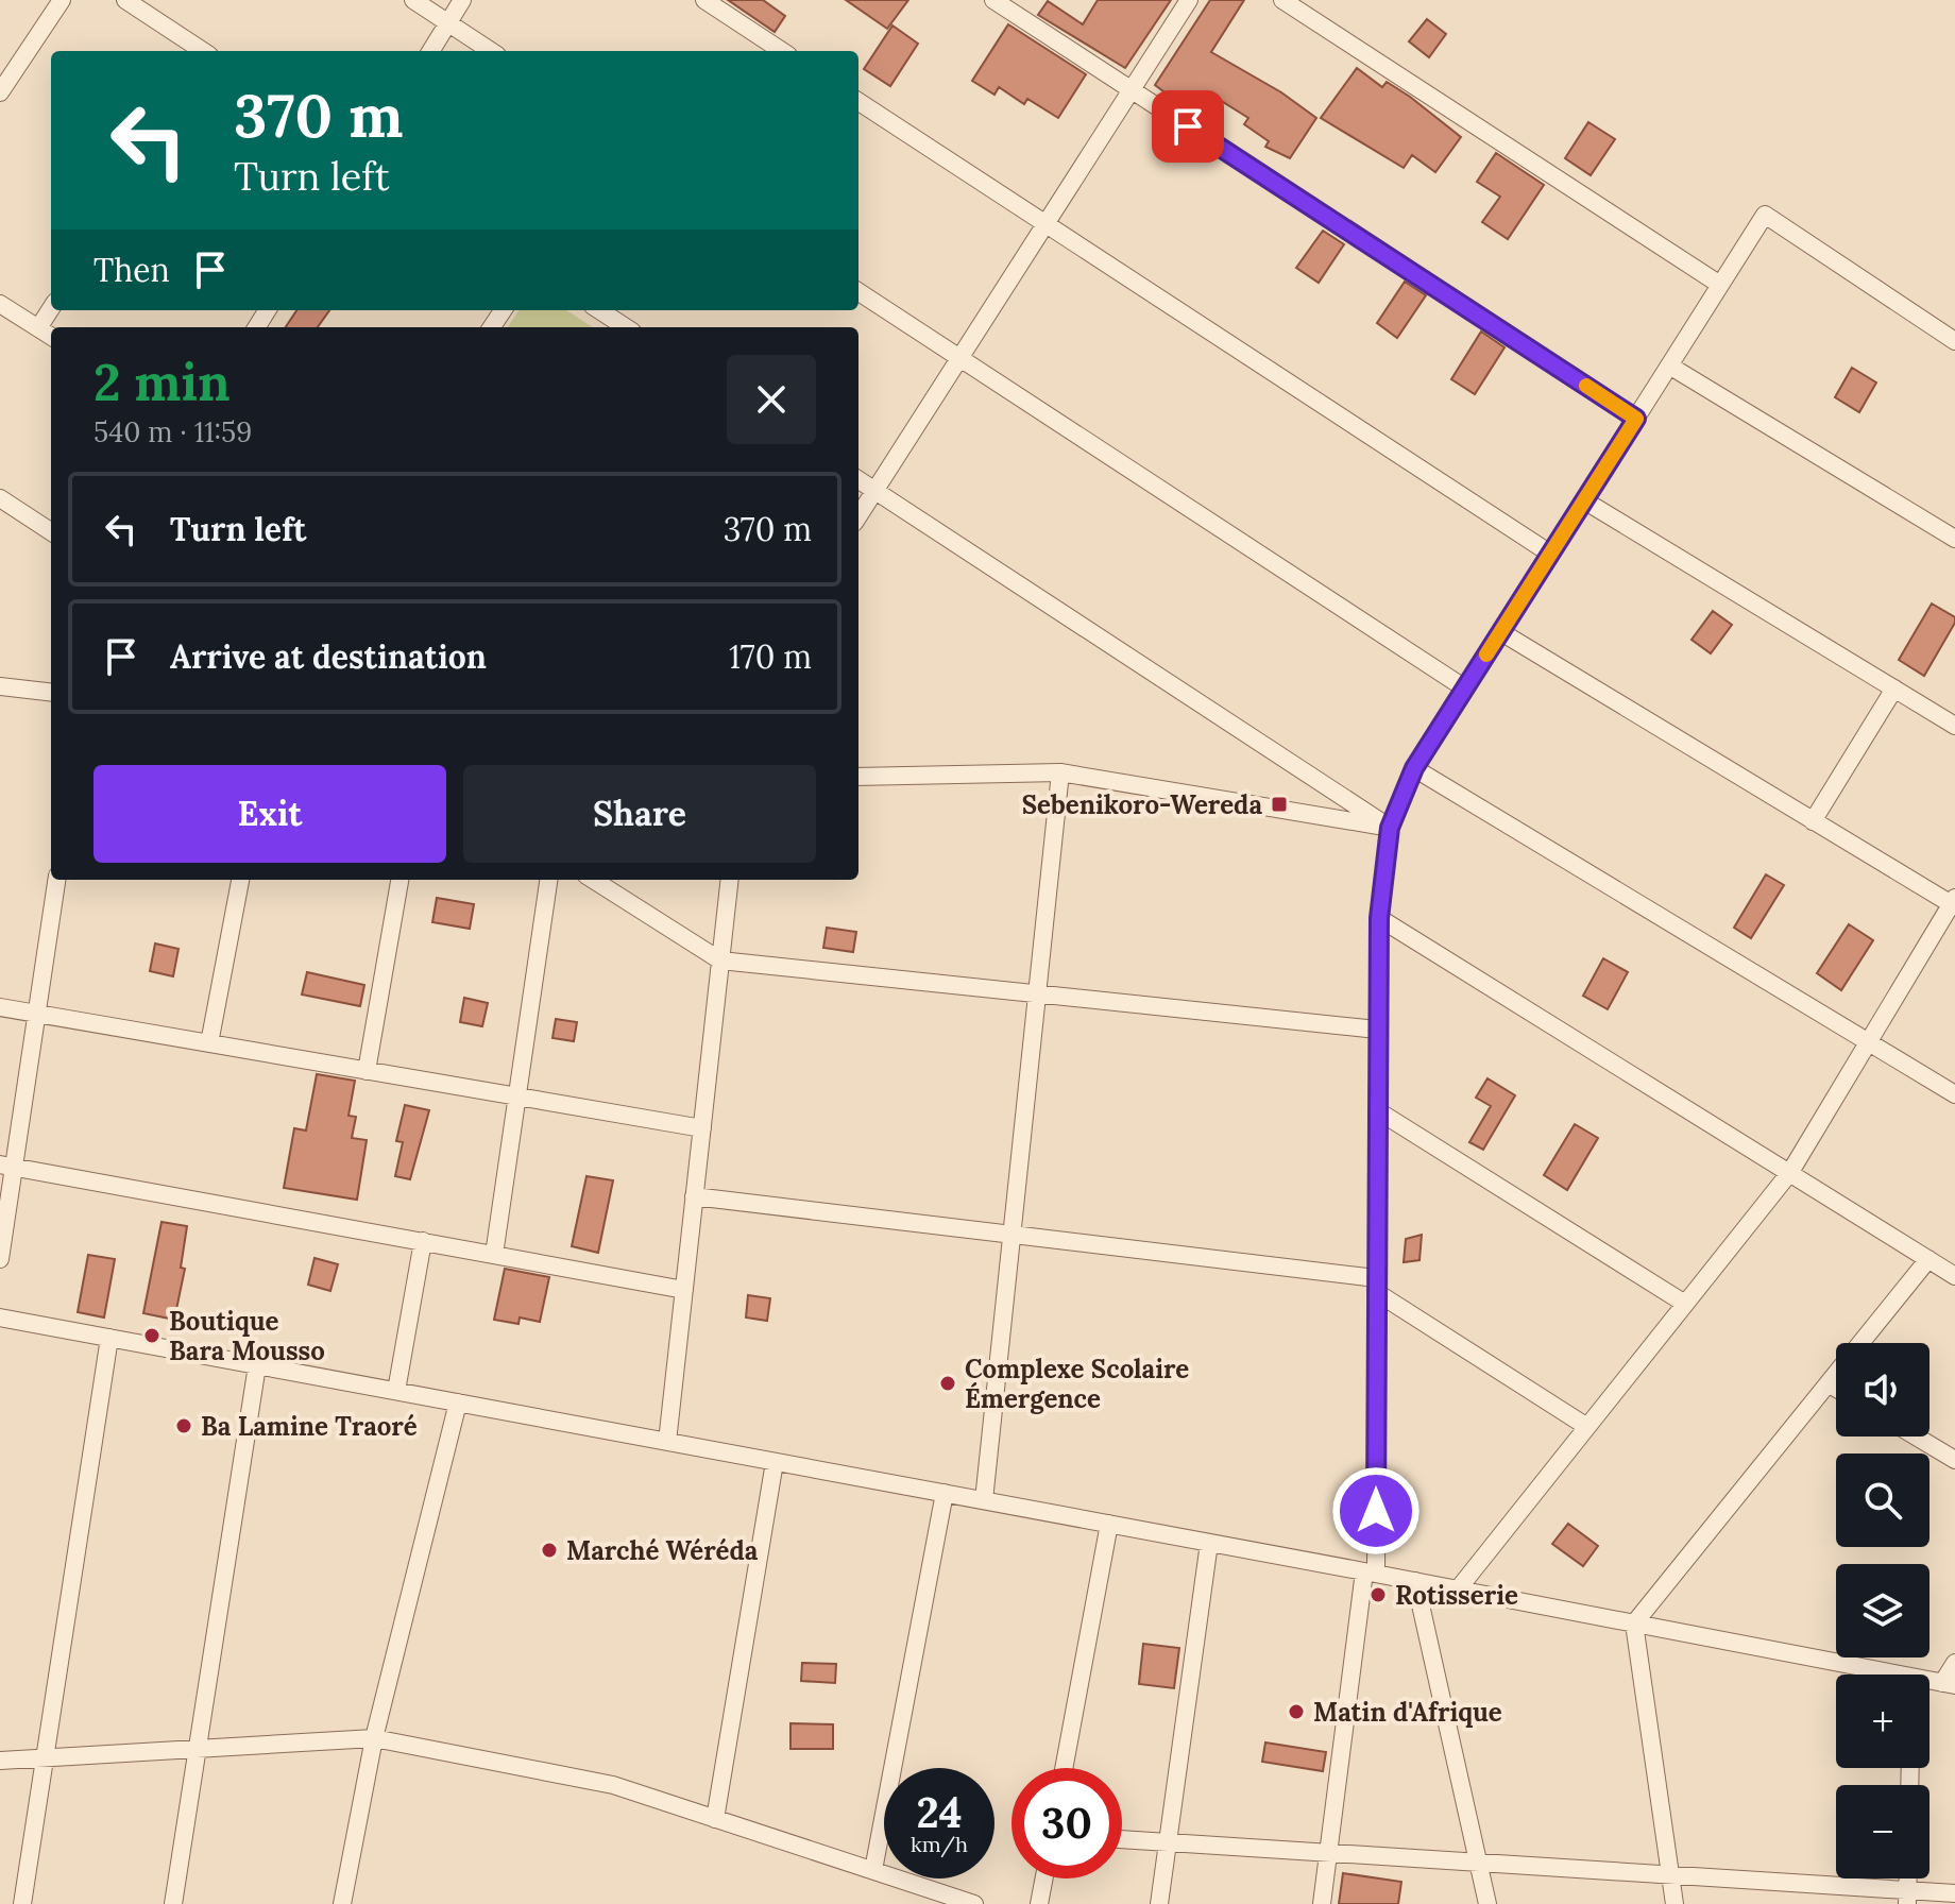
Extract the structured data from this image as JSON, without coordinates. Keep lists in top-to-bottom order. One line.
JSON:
{"places":{"transit":["Sebenikoro-Wereda"],"other":["Boutique Bara Mousso","Complexe Scolaire Émergence","Ba Lamine Traoré","Marché Wéréda","Rotisserie","Matin d'Afrique"]},"page":{"turn":["370 m","Turn left"],"then":"Then","heading":["2 min","540 m · 11:59"],"list":[{"name":"Turn left","value":"370 m"},{"name":"Arrive at destination","value":"170 m"}],"buttons":["Exit","Share"],"map_buttons":["+","−"],"speed":"24 km/h","limit":"30"}}
